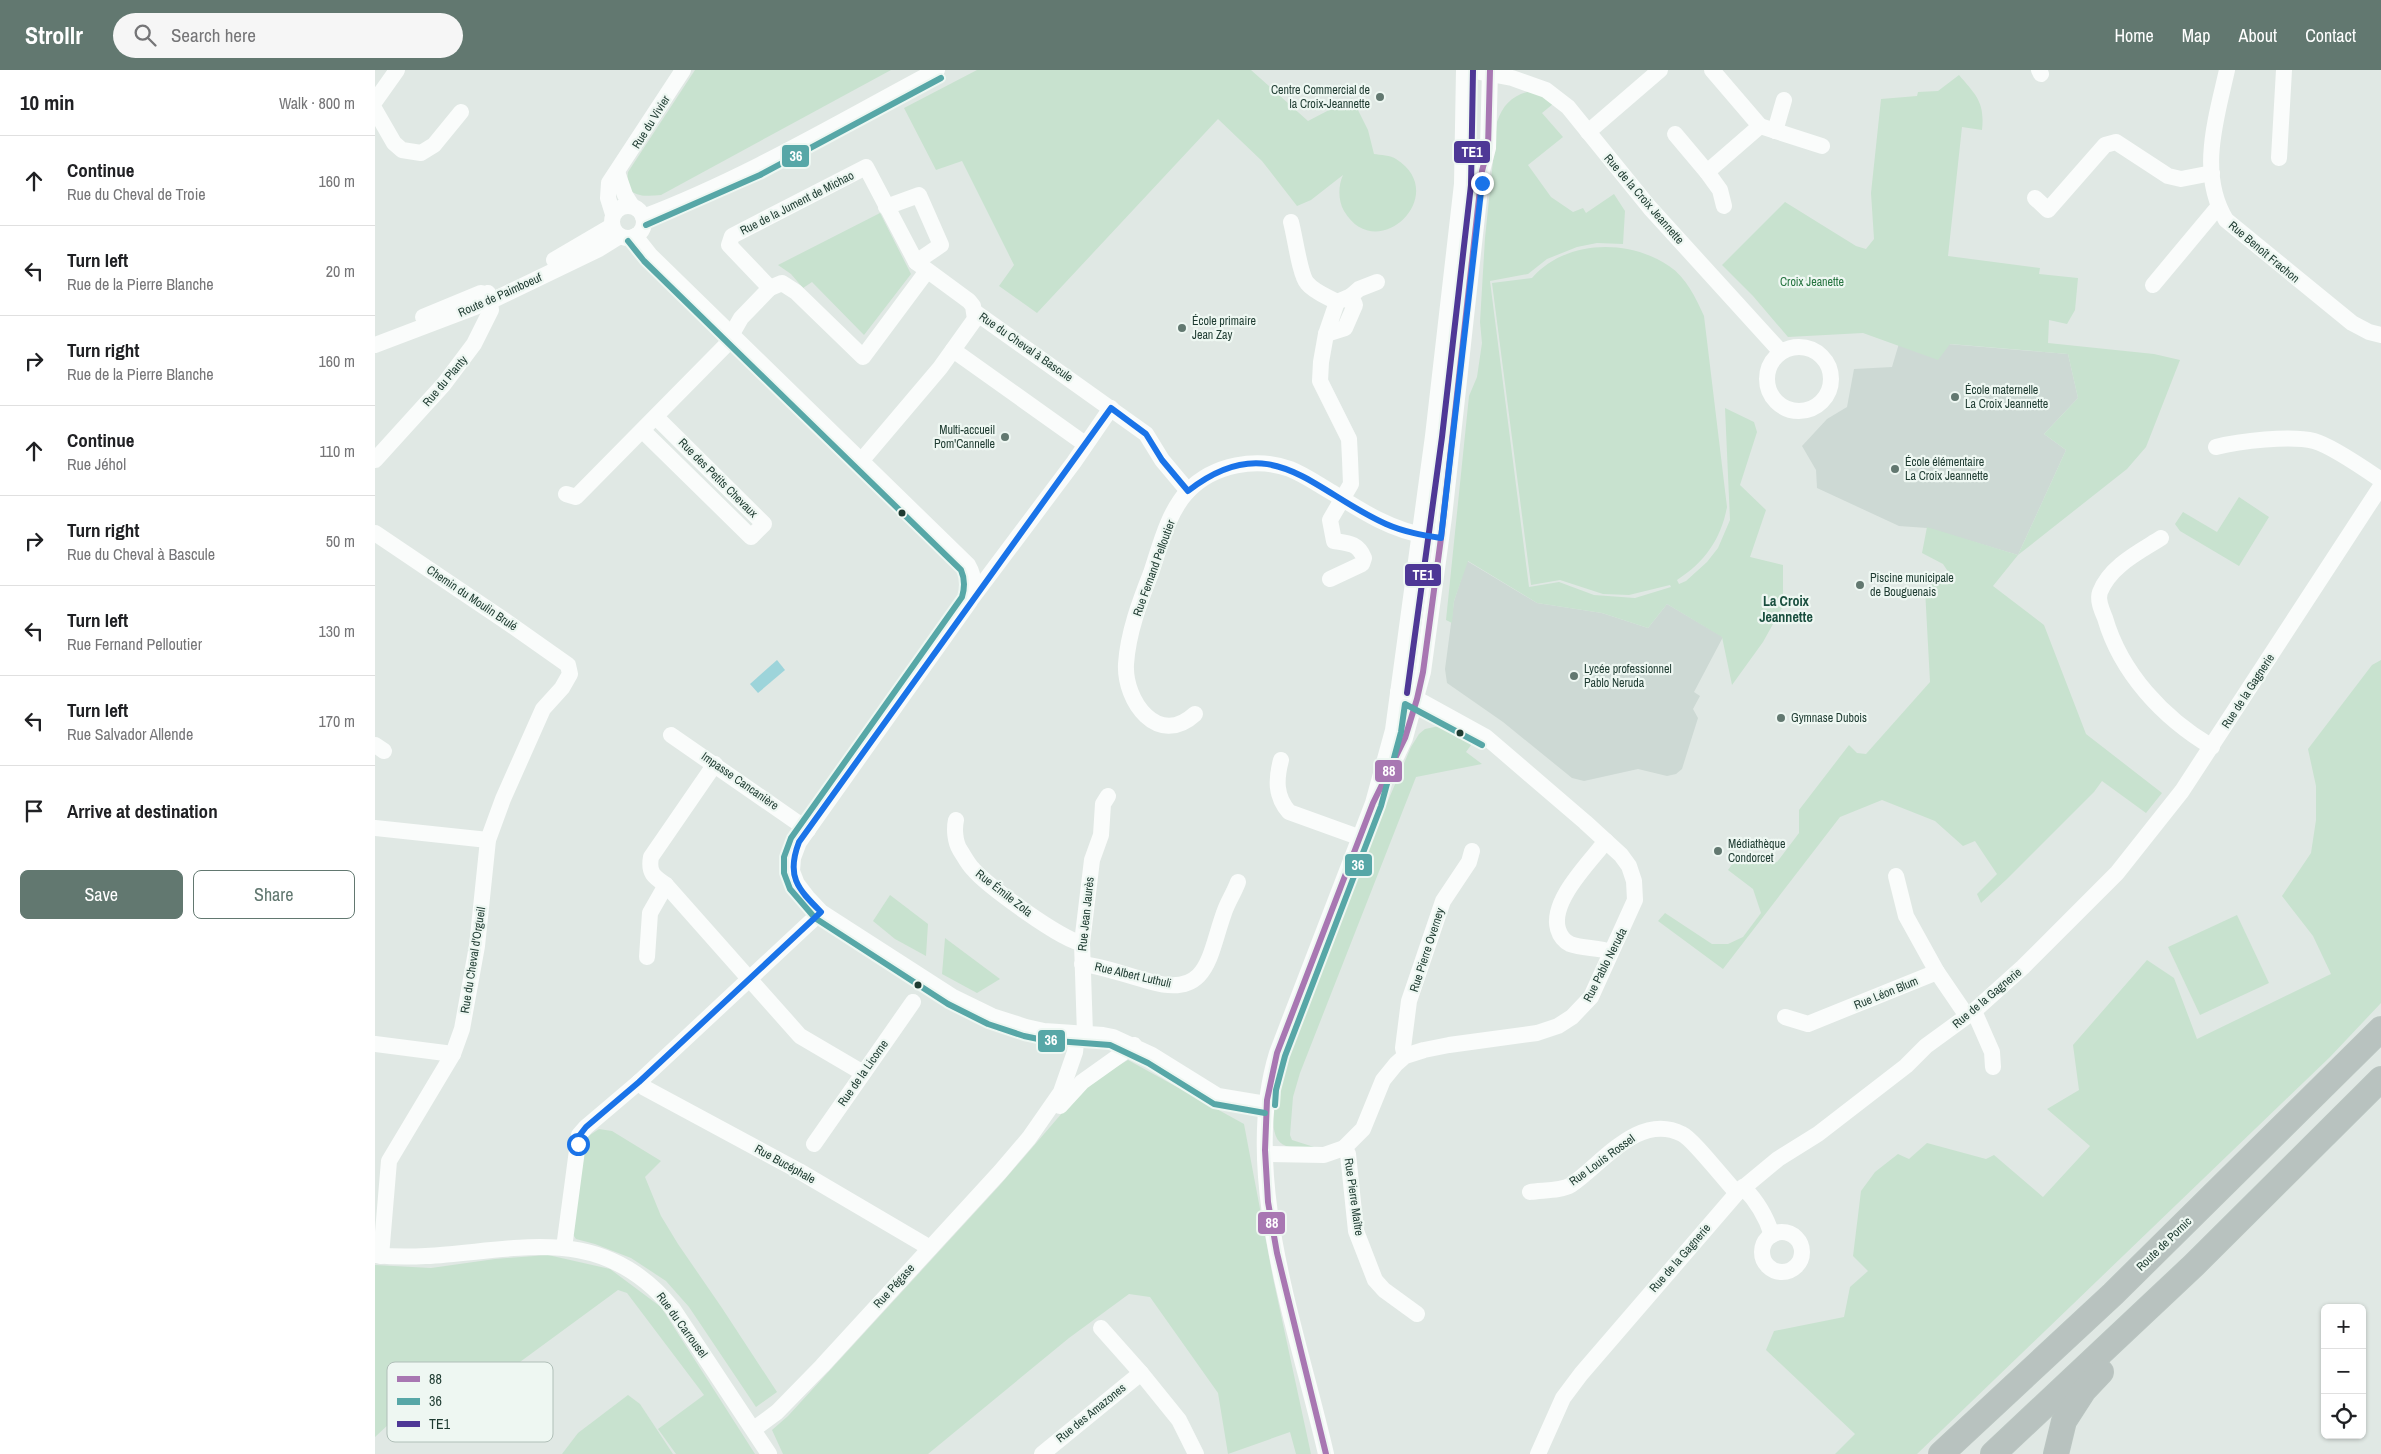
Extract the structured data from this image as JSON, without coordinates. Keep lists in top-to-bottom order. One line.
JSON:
{"streets":{"highway":["Route de Pornic"],"street":["Rue du Vivier","Rue de la Croix Jeannette","Rue de la Jument de Michao","Rue Benoît Frachon","Route de Paimboeuf","Rue du Cheval à Bascule","Rue du Planty","Rue des Petits Chevaux","Rue Fernand Pelloutier","Chemin du Moulin Brulé","Rue de la Gagnerie","Impasse Cancanière","Rue Émile Zola","Rue Jean Jaurès","Rue Pierre Overney","Rue du Cheval d'Orgueil","Rue Pablo Neruda","Rue Albert Luthuli","Rue Léon Blum","Rue de la Licorne","Rue Louis Rossel","Rue Bucéphale","Rue Pierre Maître","Rue Pégase","Rue du Carrousel","Rue des Amazones"]},"crossings":[["Rue du Vivier","Route de Paimboeuf"],["Rue de la Jument de Michao","Rue du Cheval à Bascule"],["Route de Paimboeuf","Rue du Planty"],["Rue du Cheval à Bascule","Rue Fernand Pelloutier"],["Chemin du Moulin Brulé","Rue du Cheval d'Orgueil"],["Rue de la Gagnerie","Rue Louis Rossel"],["Rue Émile Zola","Rue Jean Jaurès"],["Rue Jean Jaurès","Rue Albert Luthuli"],["Rue Jean Jaurès","Rue Pégase"],["Rue Pierre Overney","Rue Pablo Neruda"],["Rue du Cheval d'Orgueil","Rue du Carrousel"],["Rue Bucéphale","Rue Pégase"],["Rue Pégase","Rue du Carrousel"]],"districts":["La Croix Jeannette"],"parks":["Croix Jeanette"],"places":["Centre Commercial de la Croix-Jeannette","École primaire Jean Zay","École maternelle La Croix Jeannette","Multi-accueil Pom'Cannelle","École élémentaire La Croix Jeannette","Piscine municipale de Bouguenais","Lycée professionnel Pablo Neruda","Gymnase Dubois","Médiathèque Condorcet"],"lines":["transit line 88","transit line TE1","transit line 36"],"legend":["88","36","TE1"],"page":{"header":"Strollr","search":"Search here","nav":["Home","Map","About","Contact"],"heading":["10 min","Walk · 800 m"],"list":[["Continue","Rue du Cheval de Troie","160 m"],["Turn left","Rue de la Pierre Blanche","20 m"],["Turn right","Rue de la Pierre Blanche","160 m"],["Continue","Rue Jéhol","110 m"],["Turn right","Rue du Cheval à Bascule","50 m"],["Turn left","Rue Fernand Pelloutier","130 m"],["Turn left","Rue Salvador Allende","170 m"],"Arrive at destination"],"buttons":["Save","Share"],"map_buttons":["+","−"]}}
